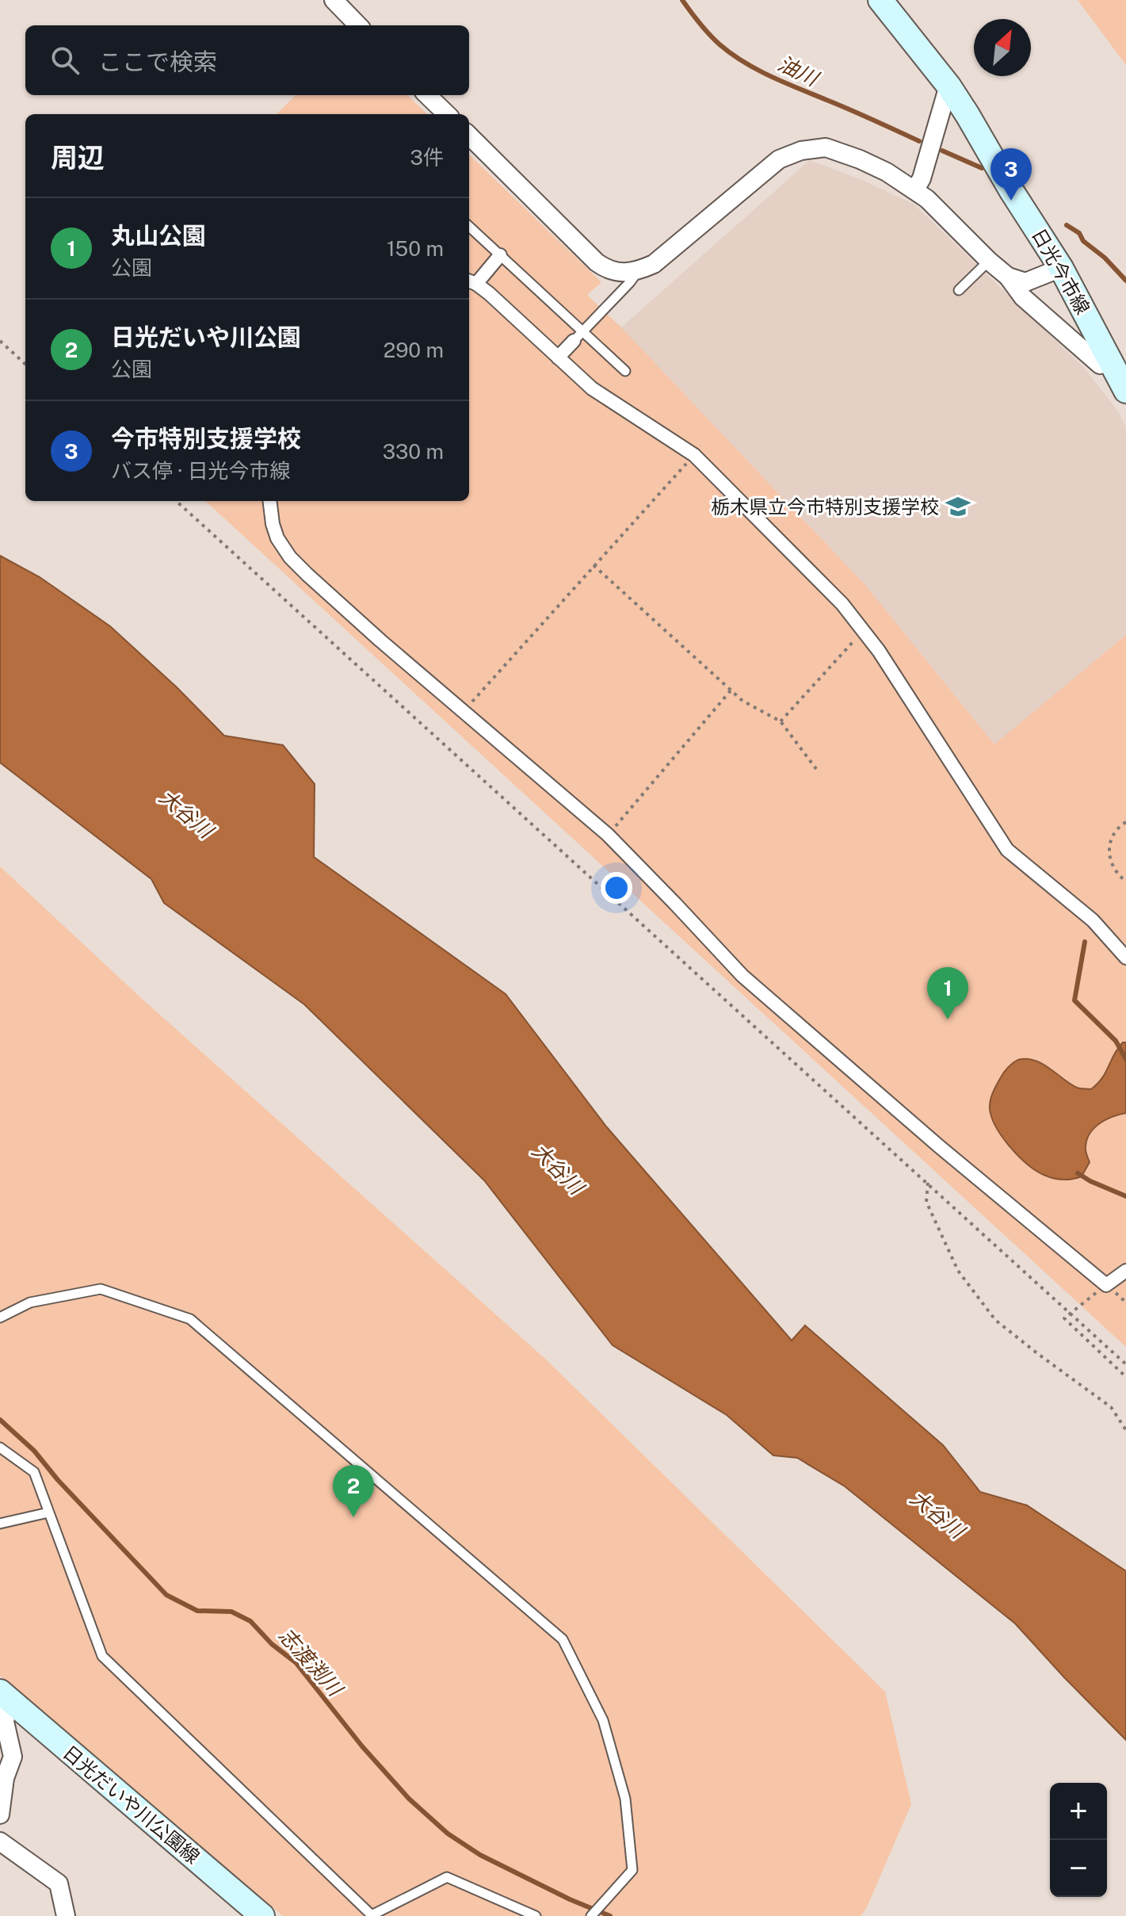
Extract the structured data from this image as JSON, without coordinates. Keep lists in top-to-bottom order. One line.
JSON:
{"streets":{"main road":["日光今市線","日光だいや川公園線"]},"water":["油川","大谷川","志渡渕川"],"places":{"school or university":["栃木県立今市特別支援学校"]},"north":"top right","page":{"search":"ここで検索","heading":["周辺","3件"],"pins":["3","1","2"],"list":[{"mark":"1","name":"丸山公園","note":"公園","value":"150 m"},{"mark":"2","name":"日光だいや川公園","note":"公園","value":"290 m"},{"mark":"3","name":"今市特別支援学校","note":"バス停 · 日光今市線","value":"330 m"}],"map_buttons":["+","−"]}}
